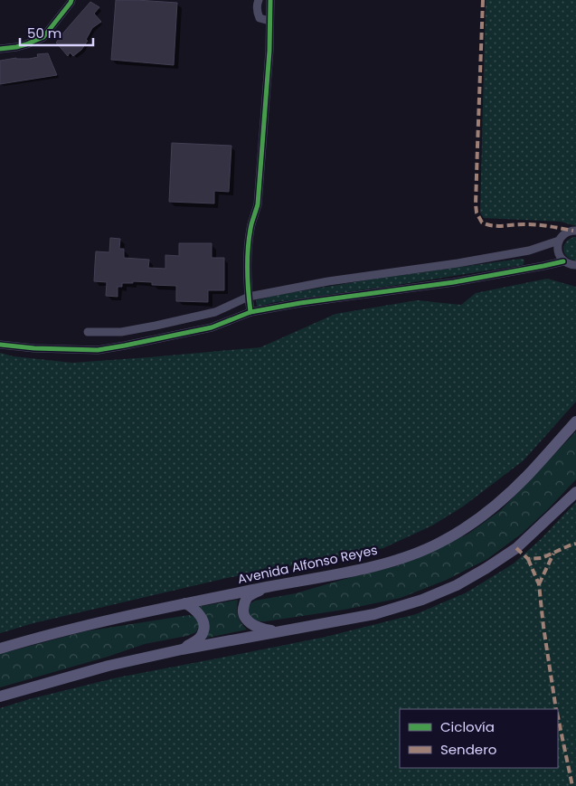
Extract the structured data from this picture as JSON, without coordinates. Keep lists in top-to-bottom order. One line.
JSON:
{"streets":{"main road":["Avenida Alfonso Reyes"]},"legend":["Ciclovía","Sendero"],"scale_bar":"50 m"}
